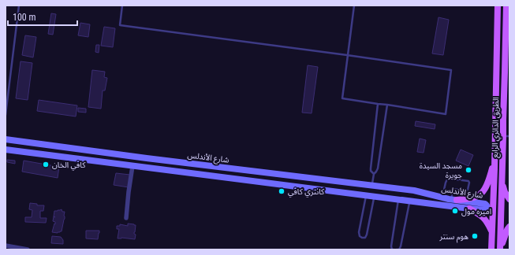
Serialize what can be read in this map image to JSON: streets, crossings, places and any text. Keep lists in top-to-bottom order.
{
  "streets": {
    "main road": ["الطريق الدائري الرابع", "شارع الأندلس"]
  },
  "places": [
    "كافي الخان",
    "مسجد السيدة جويرة",
    "كانتري كافي",
    "اميره مول",
    "هوم سنتر"
  ],
  "scale_bar": "100 m"
}
